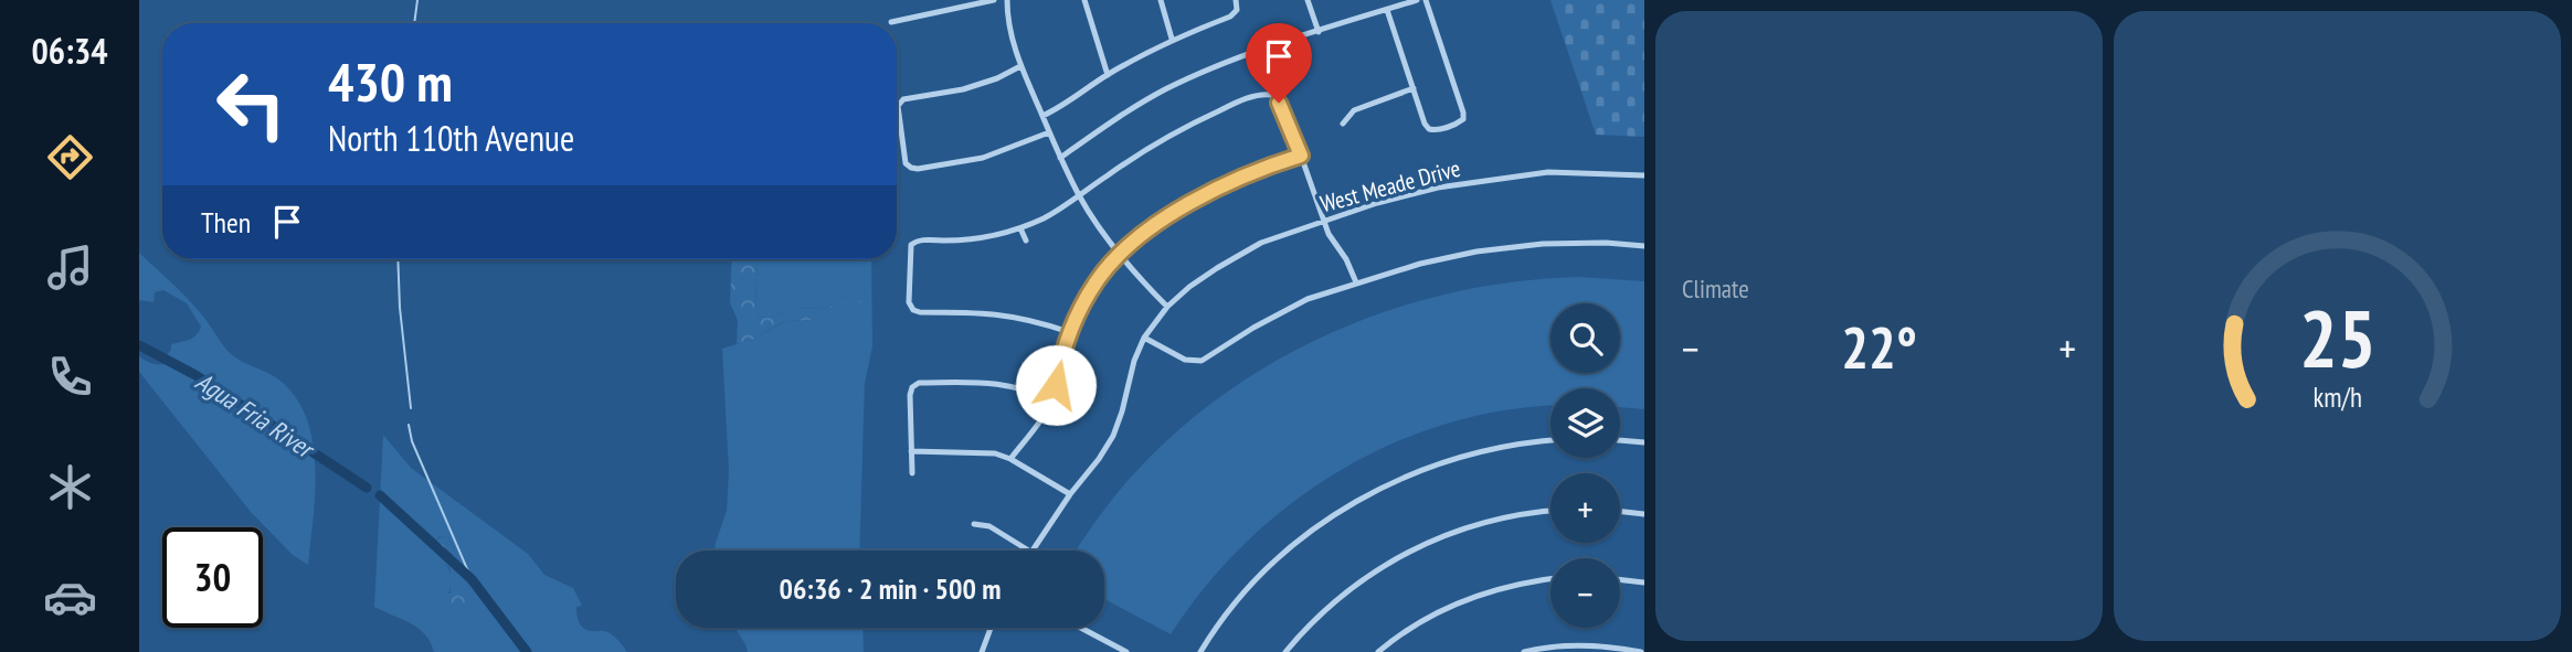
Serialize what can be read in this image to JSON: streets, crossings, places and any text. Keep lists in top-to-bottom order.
{
  "streets": {
    "street": ["West Meade Drive"]
  },
  "water": ["Agua Fria River"],
  "page": {
    "tabs": "06:34",
    "tile": "Climate",
    "turn": ["430 m", "North 110th Avenue"],
    "then": "Then",
    "map_buttons": ["+", "−"],
    "heat": ["−", "22°", "+"],
    "limit": "30",
    "trip": "06:36 · 2 min · 500 m",
    "gauge": ["25", "km/h"]
  }
}
